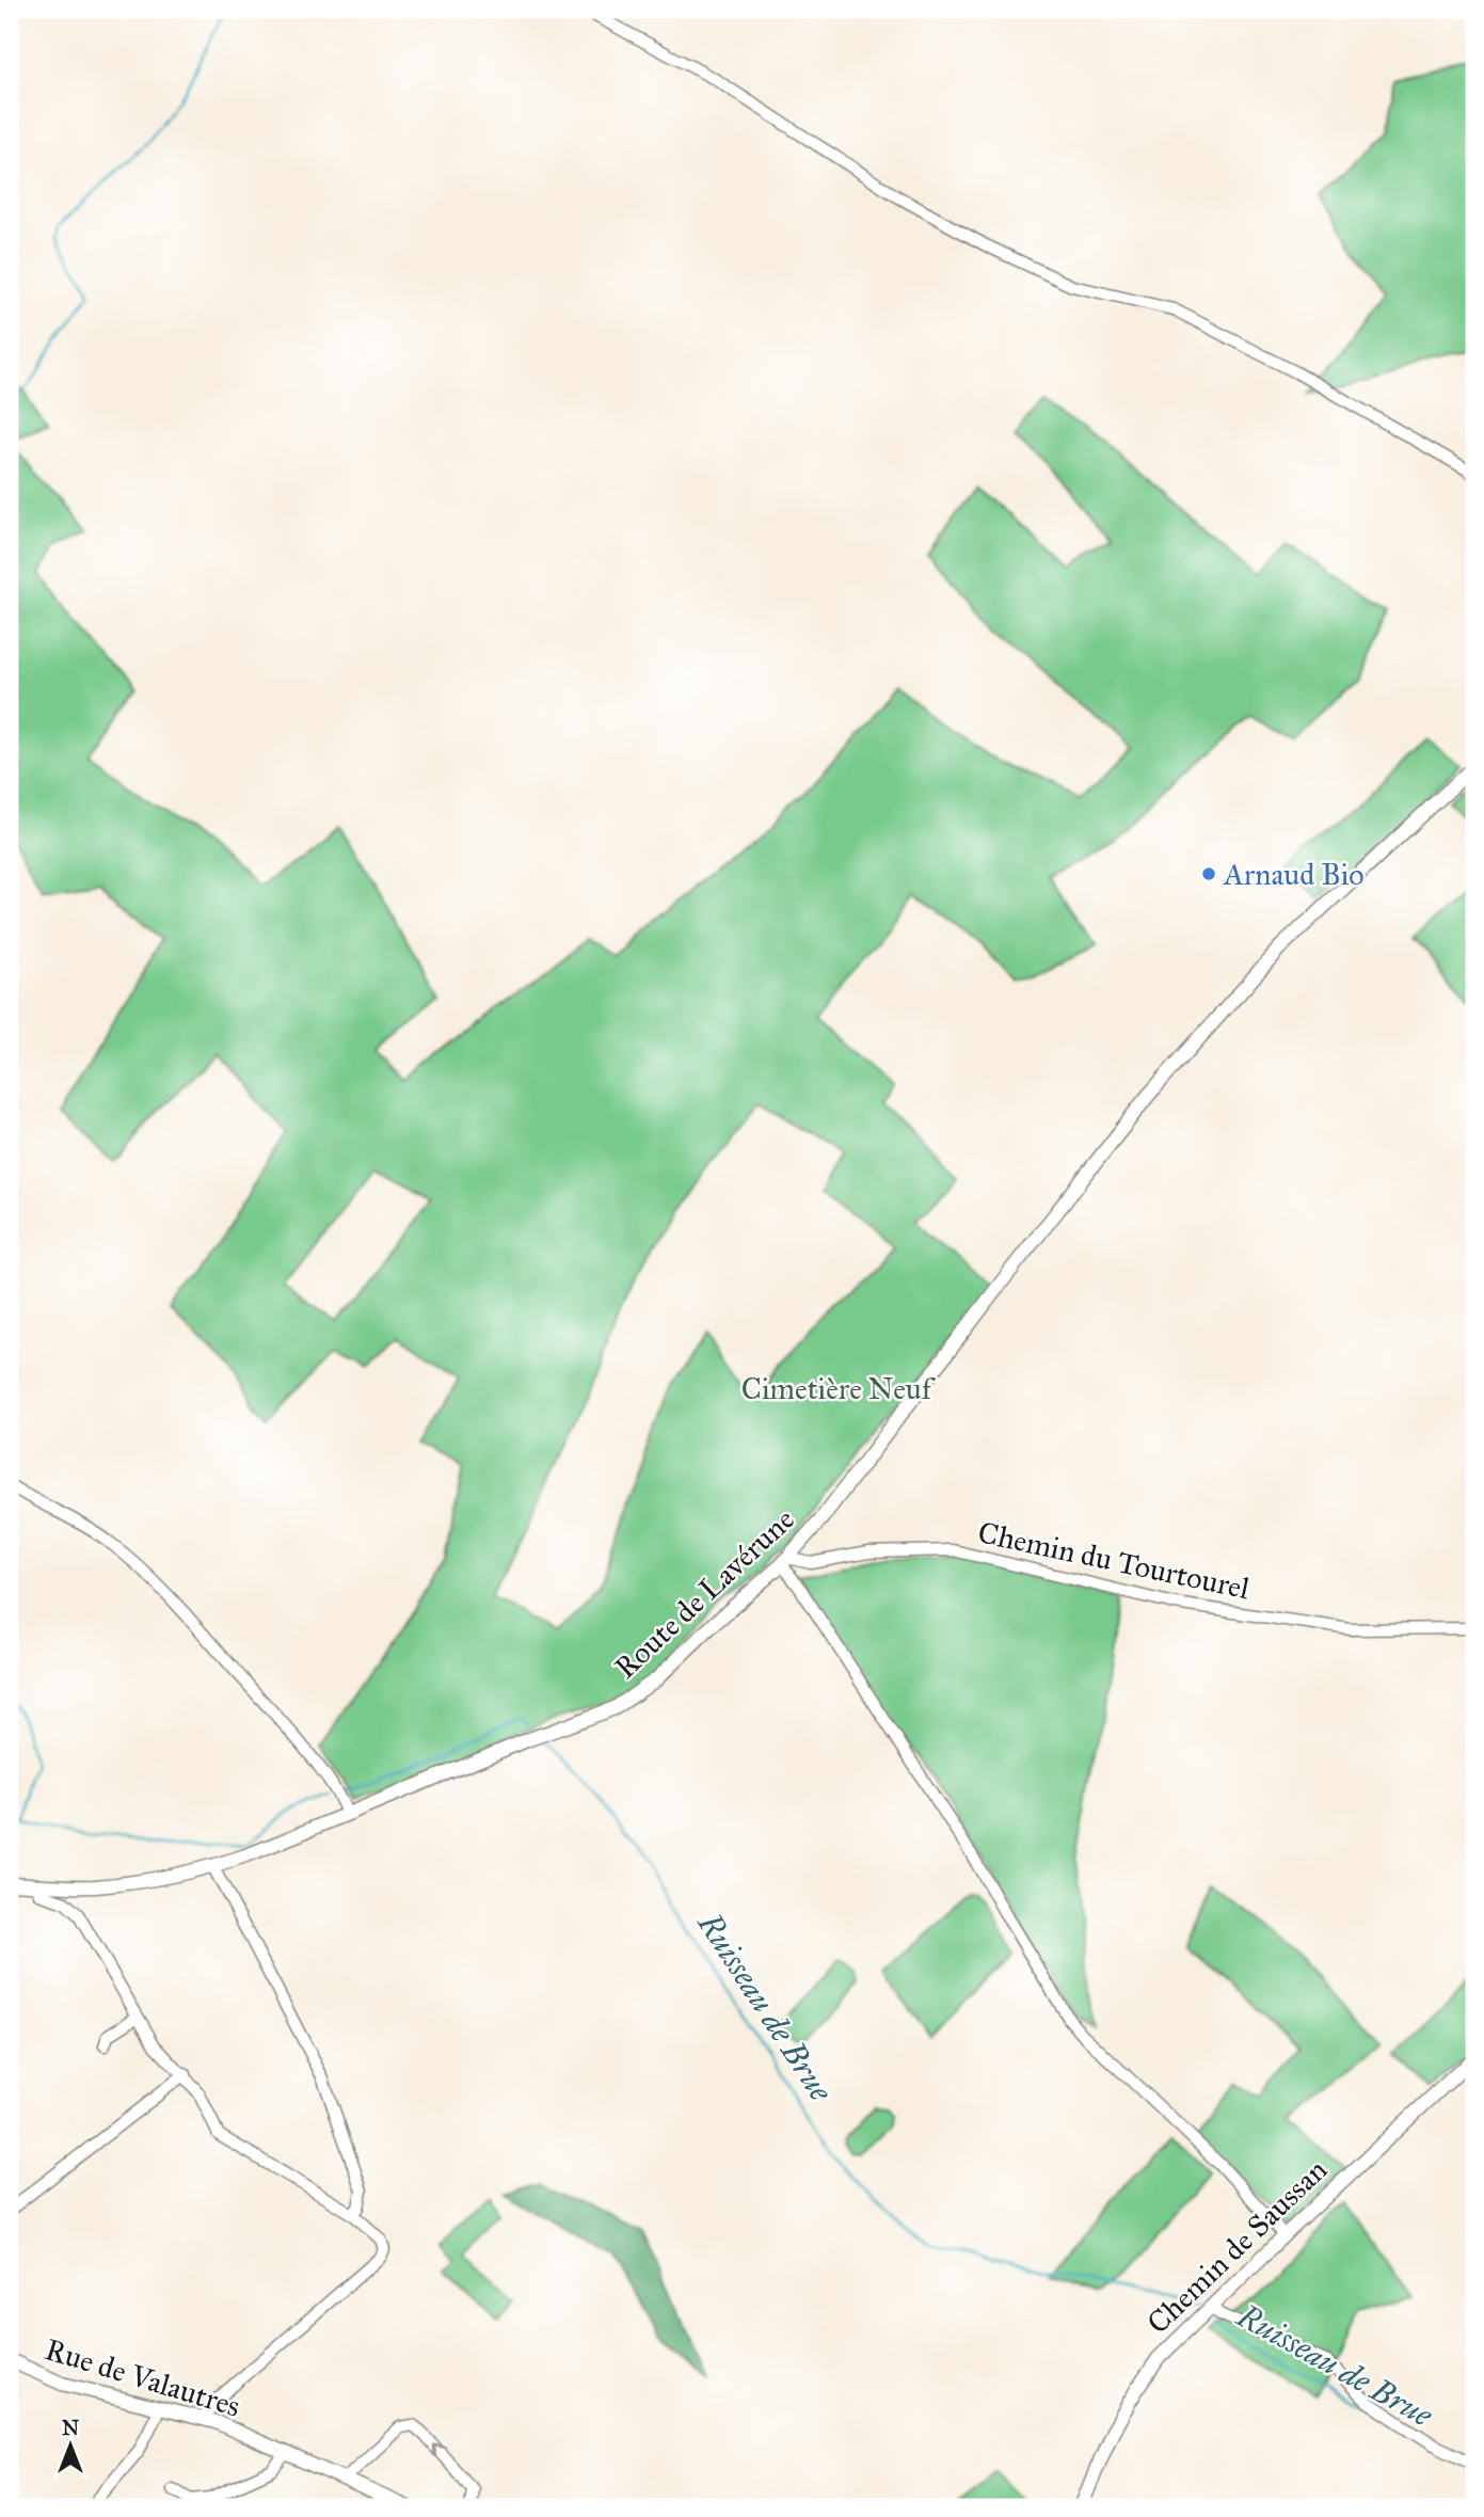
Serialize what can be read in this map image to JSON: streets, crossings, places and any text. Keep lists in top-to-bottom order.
{
  "streets": {
    "street": [
      "Chemin du Tourtourel",
      "Route de Lavérune",
      "Chemin de Saussan",
      "Rue de Valautres"
    ]
  },
  "crossings": [
    ["Chemin du Tourtourel", "Route de Lavérune"]
  ],
  "water": ["Ruisseau de Brue"],
  "parks": ["Cimetière Neuf"],
  "places": ["Arnaud Bio"],
  "north": "top"
}
